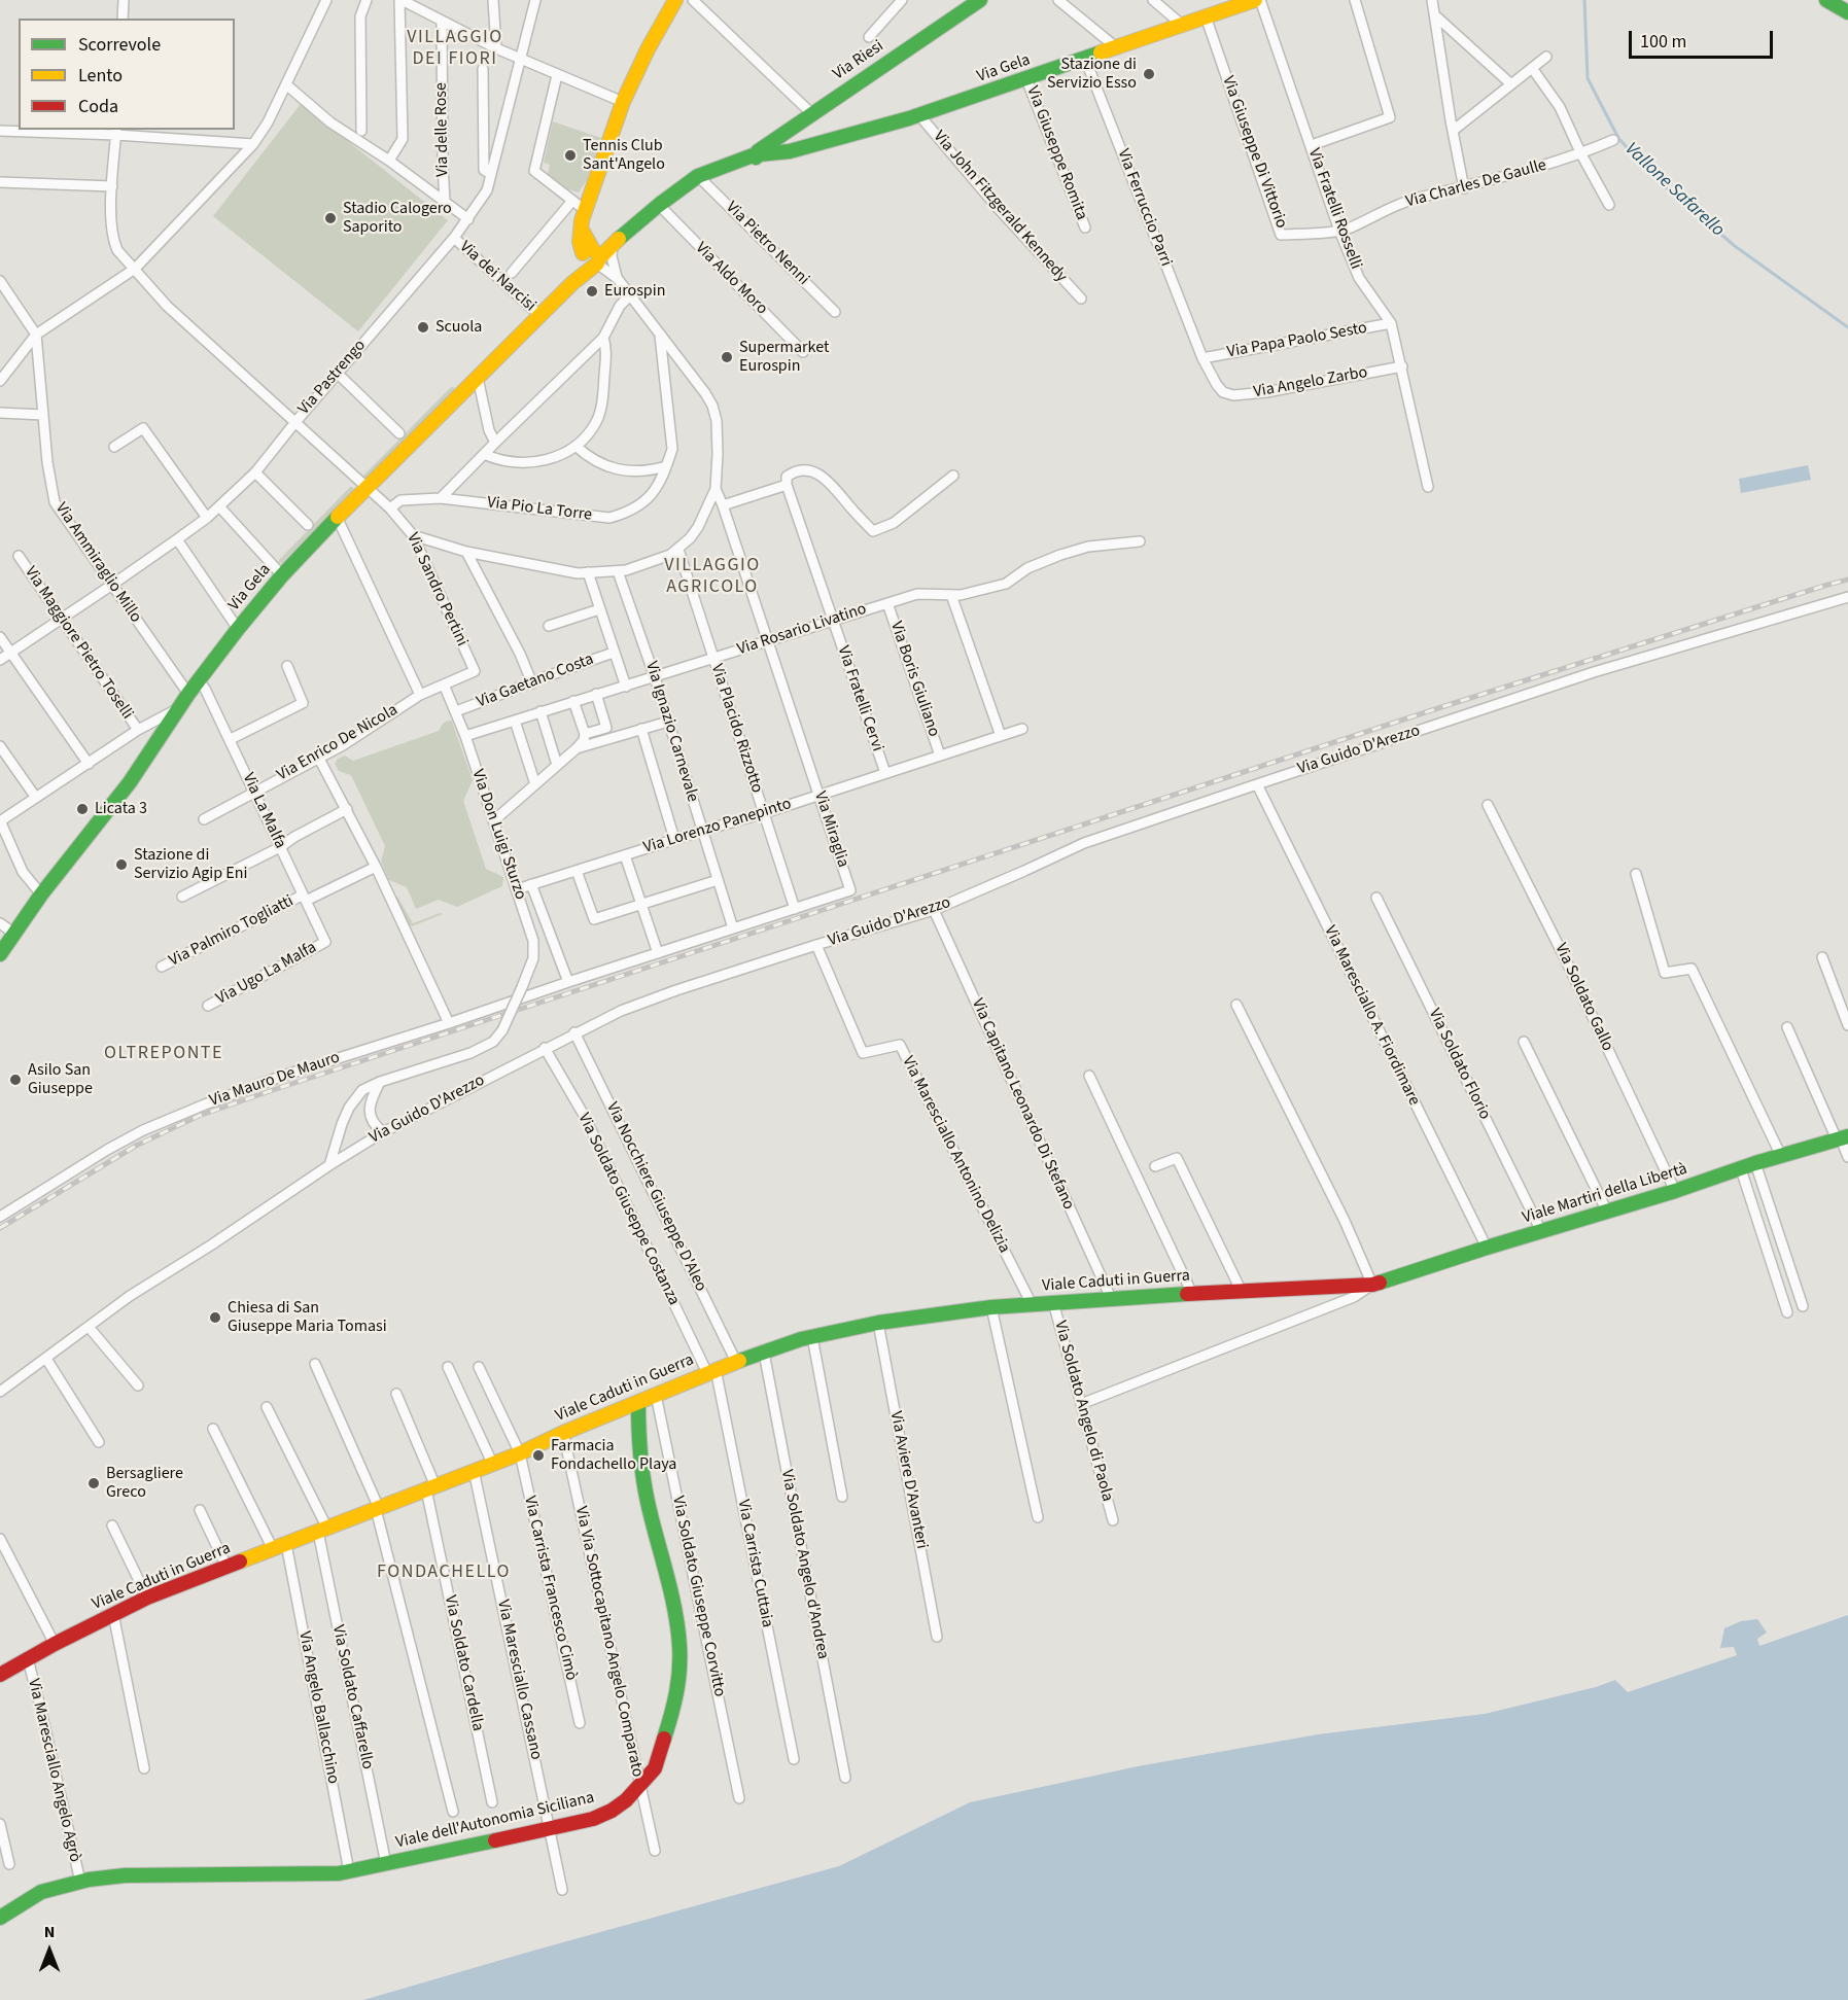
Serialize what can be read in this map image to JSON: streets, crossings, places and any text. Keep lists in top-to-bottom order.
{
  "streets": {
    "street": [
      "Via Riesi",
      "Via Gela",
      "Via delle Rose",
      "Via Giuseppe Di Vittorio",
      "Via Giuseppe Romita",
      "Via Charles De Gaulle",
      "Via John Fitzgerald Kennedy",
      "Via Ferruccio Parri",
      "Via Fratelli Rosselli",
      "Via Pietro Nenni",
      "Via dei Narcisi",
      "Via Aldo Moro",
      "Via Papa Paolo Sesto",
      "Via Pastrengo",
      "Via Angelo Zarbo",
      "Via Pio La Torre",
      "Via Ammiraglio Millo",
      "Via Sandro Pertini",
      "Via Rosario Livatino",
      "Via Maggiore Pietro Toselli",
      "Via Boris Giuliano",
      "Via Gaetano Costa",
      "Via Fratelli Cervi",
      "Via Placido Rizzotto",
      "Via Ignazio Carnevale",
      "Via Enrico De Nicola",
      "Via Guido D'Arezzo",
      "Via La Malfa",
      "Via Lorenzo Panepinto",
      "Via Miraglia",
      "Via Don Luigi Sturzo",
      "Via Palmiro Togliatti",
      "Via Ugo La Malfa",
      "Via Soldato Gallo",
      "Via Maresciallo A. Fiordimare",
      "Via Soldato Florio",
      "Via Mauro De Mauro",
      "Via Capitano Leonardo Di Stefano",
      "Via Maresciallo Antonino Delizia",
      "Viale Martiri della Libertà",
      "Via Nocchiere Giuseppe D'Aleo",
      "Via Soldato Giuseppe Costanza",
      "Viale Caduti in Guerra",
      "Via Soldato Angelo di Paola",
      "Via Aviere D'Avanteri",
      "Via Carrista Cuttaia",
      "Via Soldato Angelo d'Andrea",
      "Via Carrista Francesco Cimò",
      "Via Soldato Giuseppe Corvitto",
      "Via Via Sottocapitano Angelo Comparato",
      "Via Soldato Cardella",
      "Via Maresciallo Cassano",
      "Via Soldato Caffarello",
      "Via Angelo Ballacchino",
      "Via Maresciallo Angelo Agrò",
      "Viale dell'Autonomia Siciliana"
    ]
  },
  "crossings": [
    ["Via Riesi", "Via Gela"],
    ["Via Gela", "Via Giuseppe Di Vittorio"],
    ["Via Gela", "Via Giuseppe Romita"],
    ["Via Gela", "Via John Fitzgerald Kennedy"],
    ["Via Gela", "Via Ferruccio Parri"],
    ["Via Gela", "Via Fratelli Rosselli"],
    ["Via Gela", "Via Pietro Nenni"],
    ["Via Gela", "Via dei Narcisi"],
    ["Via Gela", "Via Aldo Moro"],
    ["Via Gela", "Via Ammiraglio Millo"],
    ["Via Gela", "Via Sandro Pertini"],
    ["Via Gela", "Via La Malfa"],
    ["Via Giuseppe Di Vittorio", "Via Charles De Gaulle"],
    ["Via Giuseppe Di Vittorio", "Via Fratelli Rosselli"],
    ["Via Charles De Gaulle", "Via Fratelli Rosselli"],
    ["Via Ferruccio Parri", "Via Papa Paolo Sesto"],
    ["Via Ferruccio Parri", "Via Angelo Zarbo"],
    ["Via Fratelli Rosselli", "Via Papa Paolo Sesto"],
    ["Via Fratelli Rosselli", "Via Angelo Zarbo"],
    ["Via dei Narcisi", "Via Pastrengo"],
    ["Via Papa Paolo Sesto", "Via Angelo Zarbo"],
    ["Via Pastrengo", "Via Ammiraglio Millo"],
    ["Via Pastrengo", "Via Sandro Pertini"],
    ["Via Pastrengo", "Via Maggiore Pietro Toselli"],
    ["Via Pio La Torre", "Via Sandro Pertini"],
    ["Via Sandro Pertini", "Via Enrico De Nicola"],
    ["Via Rosario Livatino", "Via Boris Giuliano"],
    ["Via Rosario Livatino", "Via Fratelli Cervi"],
    ["Via Rosario Livatino", "Via Placido Rizzotto"],
    ["Via Rosario Livatino", "Via Ignazio Carnevale"],
    ["Via Rosario Livatino", "Via Miraglia"],
    ["Via Rosario Livatino", "Via Don Luigi Sturzo"],
    ["Via Boris Giuliano", "Via Lorenzo Panepinto"],
    ["Via Gaetano Costa", "Via Don Luigi Sturzo"],
    ["Via Fratelli Cervi", "Via Lorenzo Panepinto"],
    ["Via Placido Rizzotto", "Via Lorenzo Panepinto"],
    ["Via Placido Rizzotto", "Via Miraglia"],
    ["Via Ignazio Carnevale", "Via Lorenzo Panepinto"],
    ["Via Ignazio Carnevale", "Via Miraglia"],
    ["Via Enrico De Nicola", "Via La Malfa"],
    ["Via Enrico De Nicola", "Via Don Luigi Sturzo"],
    ["Via Guido D'Arezzo", "Via Maresciallo A. Fiordimare"],
    ["Via Guido D'Arezzo", "Via Capitano Leonardo Di Stefano"],
    ["Via Guido D'Arezzo", "Via Maresciallo Antonino Delizia"],
    ["Via Guido D'Arezzo", "Via Nocchiere Giuseppe D'Aleo"],
    ["Via Guido D'Arezzo", "Via Soldato Giuseppe Costanza"],
    ["Via La Malfa", "Via Palmiro Togliatti"],
    ["Via La Malfa", "Via Ugo La Malfa"],
    ["Via Lorenzo Panepinto", "Via Miraglia"],
    ["Via Lorenzo Panepinto", "Via Don Luigi Sturzo"],
    ["Via Miraglia", "Via Mauro De Mauro"],
    ["Via Soldato Gallo", "Viale Martiri della Libertà"],
    ["Via Maresciallo A. Fiordimare", "Viale Martiri della Libertà"],
    ["Via Soldato Florio", "Viale Martiri della Libertà"],
    ["Via Capitano Leonardo Di Stefano", "Viale Caduti in Guerra"],
    ["Via Maresciallo Antonino Delizia", "Viale Caduti in Guerra"],
    ["Viale Martiri della Libertà", "Viale Caduti in Guerra"],
    ["Via Nocchiere Giuseppe D'Aleo", "Viale Caduti in Guerra"],
    ["Via Soldato Giuseppe Costanza", "Viale Caduti in Guerra"],
    ["Via Soldato Giuseppe Costanza", "Via Carrista Cuttaia"],
    ["Viale Caduti in Guerra", "Via Soldato Angelo di Paola"],
    ["Viale Caduti in Guerra", "Via Aviere D'Avanteri"],
    ["Viale Caduti in Guerra", "Via Carrista Cuttaia"],
    ["Viale Caduti in Guerra", "Via Soldato Angelo d'Andrea"],
    ["Viale Caduti in Guerra", "Via Carrista Francesco Cimò"],
    ["Viale Caduti in Guerra", "Via Soldato Giuseppe Corvitto"],
    ["Viale Caduti in Guerra", "Via Via Sottocapitano Angelo Comparato"],
    ["Viale Caduti in Guerra", "Via Soldato Cardella"],
    ["Viale Caduti in Guerra", "Via Maresciallo Cassano"],
    ["Viale Caduti in Guerra", "Via Soldato Caffarello"],
    ["Viale Caduti in Guerra", "Via Angelo Ballacchino"],
    ["Viale Caduti in Guerra", "Via Maresciallo Angelo Agrò"],
    ["Viale Caduti in Guerra", "Viale dell'Autonomia Siciliana"],
    ["Via Via Sottocapitano Angelo Comparato", "Viale dell'Autonomia Siciliana"],
    ["Via Maresciallo Cassano", "Viale dell'Autonomia Siciliana"],
    ["Via Soldato Caffarello", "Viale dell'Autonomia Siciliana"],
    ["Via Angelo Ballacchino", "Viale dell'Autonomia Siciliana"],
    ["Via Maresciallo Angelo Agrò", "Viale dell'Autonomia Siciliana"]
  ],
  "districts": [
    "VILLAGGIO DEI FIORI",
    "VILLAGGIO AGRICOLO",
    "OLTREPONTE",
    "FONDACHELLO"
  ],
  "water": ["Vallone Safarello"],
  "places": [
    "Stazione di Servizio Esso",
    "Tennis Club Sant'Angelo",
    "Stadio Calogero Saporito",
    "Eurospin",
    "Scuola",
    "Supermarket Eurospin",
    "Licata 3",
    "Stazione di Servizio Agip Eni",
    "Asilo San Giuseppe",
    "Chiesa di San Giuseppe Maria Tomasi",
    "Farmacia Fondachello Playa",
    "Bersagliere Greco"
  ],
  "legend": ["Scorrevole", "Lento", "Coda"],
  "scale_bar": "100 m",
  "north": "top"
}
